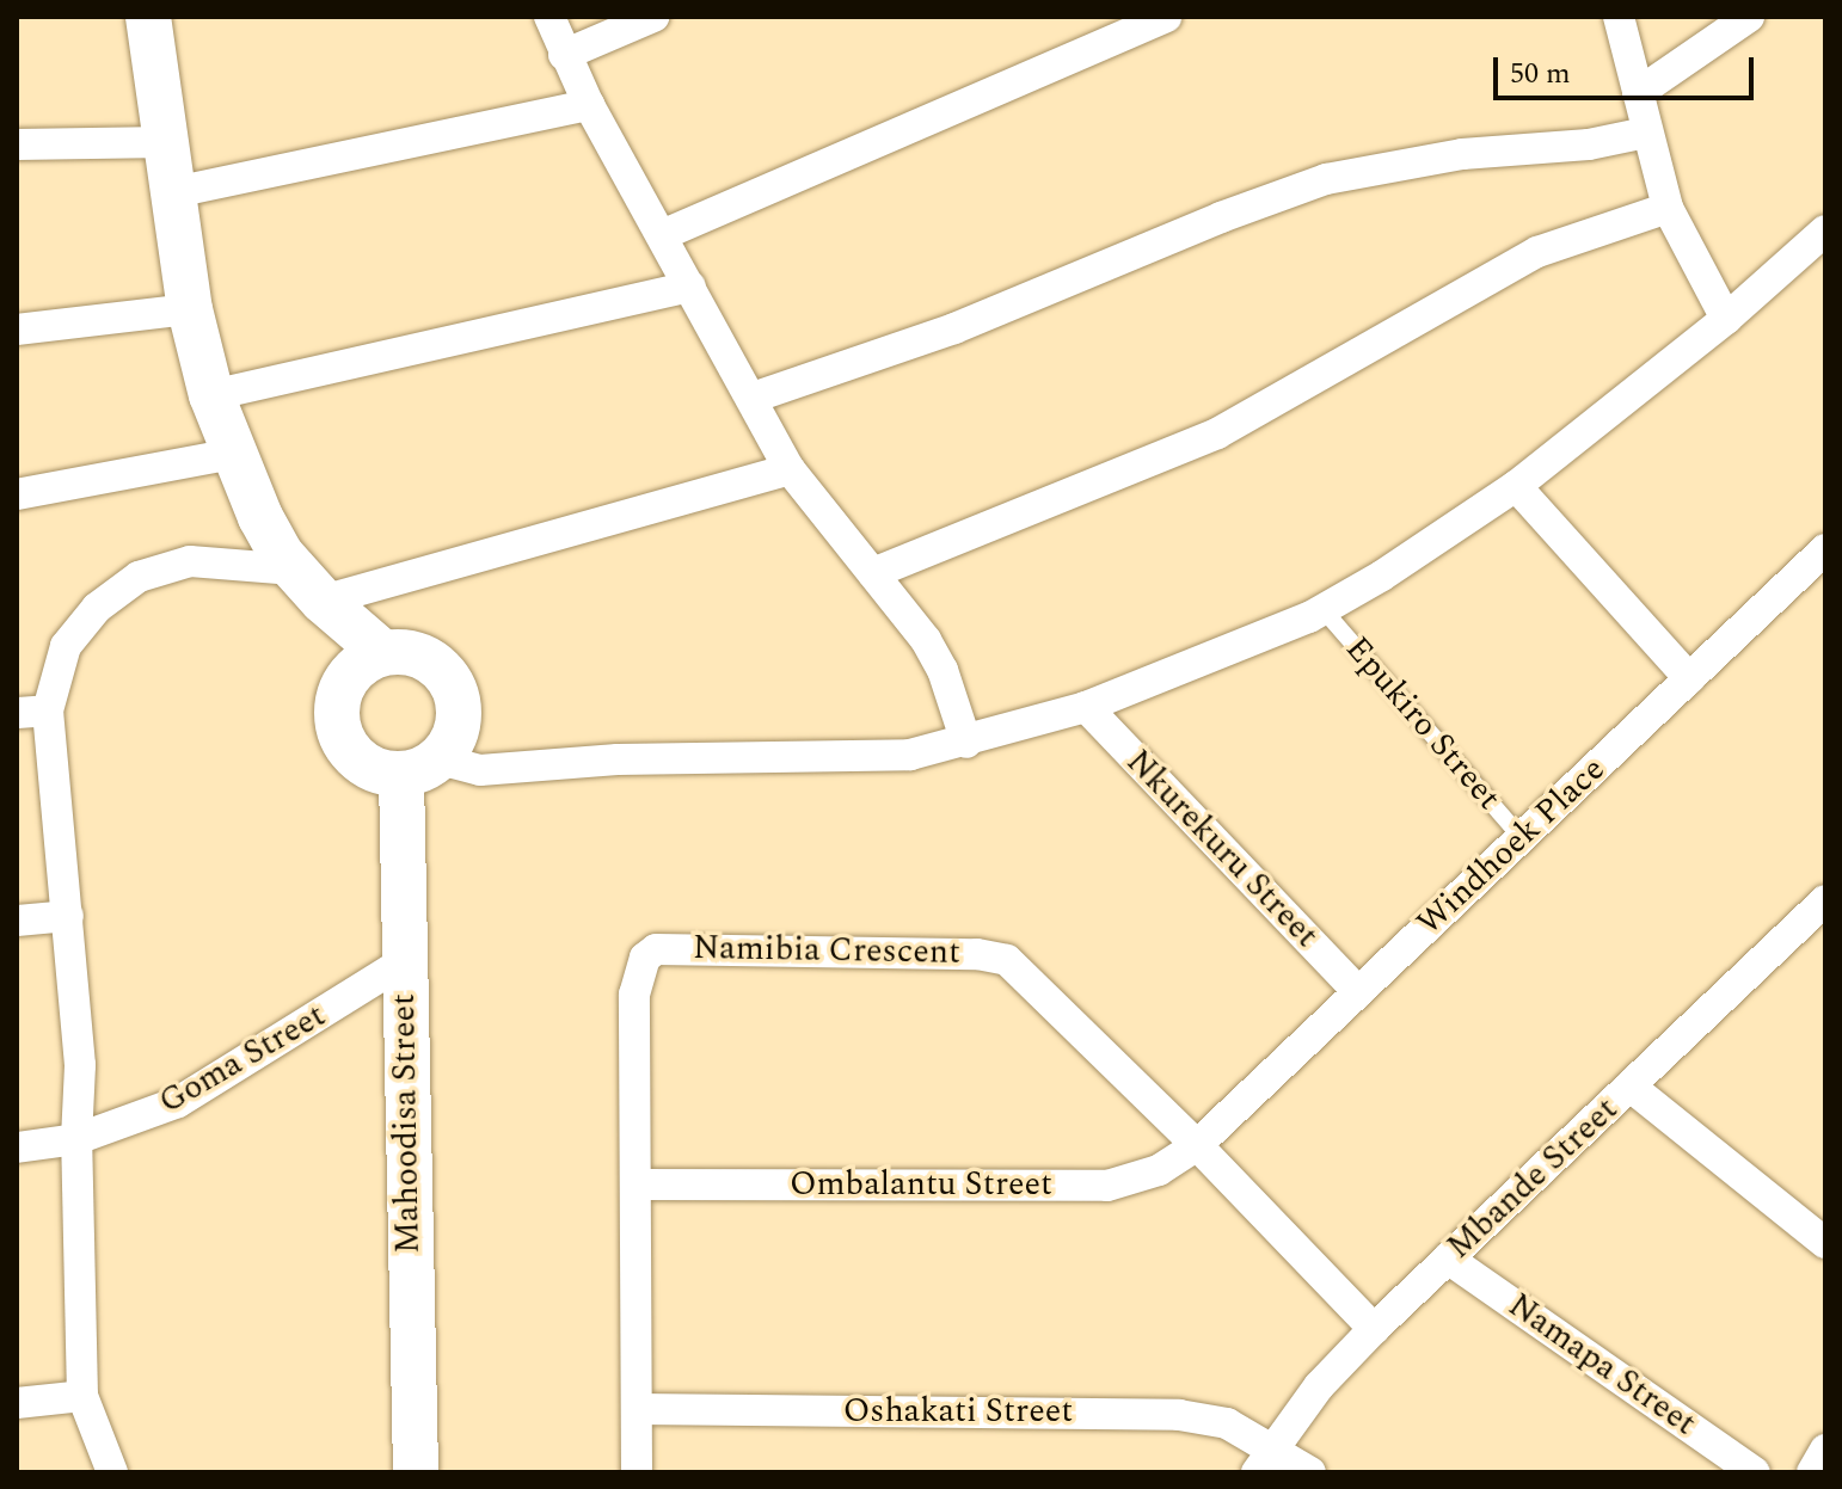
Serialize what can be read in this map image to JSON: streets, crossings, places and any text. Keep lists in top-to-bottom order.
{
  "streets": {
    "street": [
      "Windhoek Place",
      "Nkurekuru Street",
      "Namibia Crescent",
      "Goma Street",
      "Mahoodisa Street",
      "Mbande Street",
      "Ombalantu Street",
      "Namapa Street",
      "Oshakati Street"
    ],
    "lane": ["Epukiro Street"]
  },
  "crossings": [
    ["Epukiro Street", "Windhoek Place"],
    ["Windhoek Place", "Nkurekuru Street"],
    ["Windhoek Place", "Namibia Crescent"],
    ["Windhoek Place", "Ombalantu Street"],
    ["Namibia Crescent", "Mbande Street"],
    ["Namibia Crescent", "Ombalantu Street"],
    ["Namibia Crescent", "Oshakati Street"],
    ["Goma Street", "Mahoodisa Street"],
    ["Mbande Street", "Namapa Street"],
    ["Mbande Street", "Oshakati Street"]
  ],
  "scale_bar": "50 m"
}
